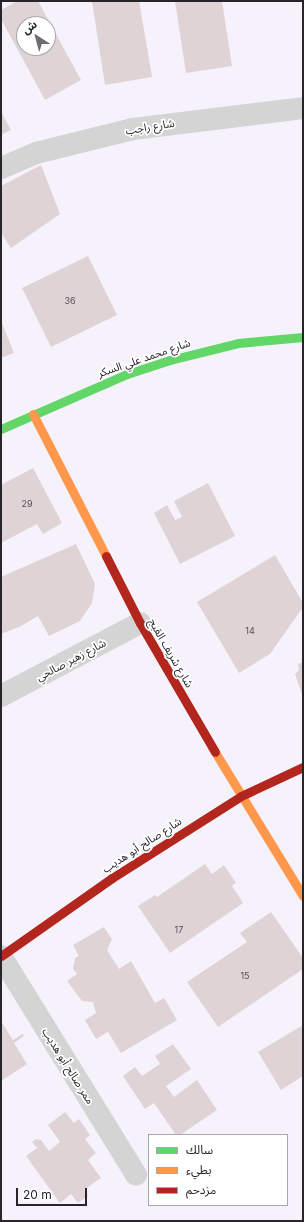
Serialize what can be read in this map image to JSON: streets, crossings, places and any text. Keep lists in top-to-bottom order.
{
  "streets": {
    "street": [
      "شارع راجب",
      "شارع محمد علي السكر",
      "شارع شريف القبج",
      "شارع زهير صالحي",
      "شارع صالح أبو هديب",
      "ممر صالح أبو هديب"
    ]
  },
  "crossings": [
    ["شارع محمد علي السكر", "شارع شريف القبج"],
    ["شارع شريف القبج", "شارع زهير صالحي"],
    ["شارع شريف القبج", "شارع صالح أبو هديب"],
    ["شارع صالح أبو هديب", "ممر صالح أبو هديب"]
  ],
  "house_numbers": [
    "36",
    "29",
    "14",
    "17",
    "15"
  ],
  "legend": ["سالك", "بطيء", "مزدحم"],
  "scale_bar": "20 m",
  "north": "top left"
}
